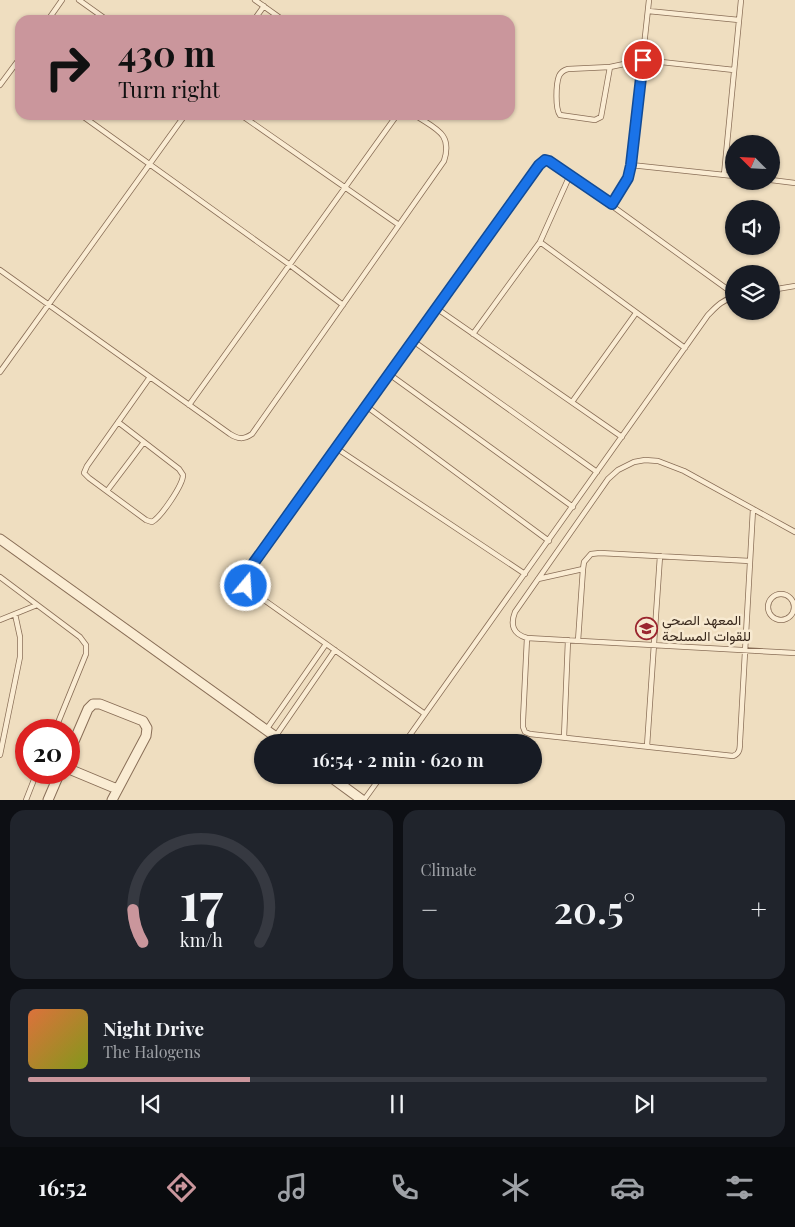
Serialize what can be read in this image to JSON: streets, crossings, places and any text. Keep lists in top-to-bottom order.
{
  "places": {
    "school or university": ["المعهد الصحي للقوات المسلحة"]
  },
  "north": "top left",
  "page": {
    "turn": ["430 m", "Turn right"],
    "limit": "20",
    "trip": "16:54 · 2 min · 620 m",
    "tile": "Climate",
    "heat": ["−", "20.5°", "+"],
    "song": ["Night Drive", "The Halogens"],
    "tabs": "16:52",
    "gauge": ["17", "km/h"]
  }
}
